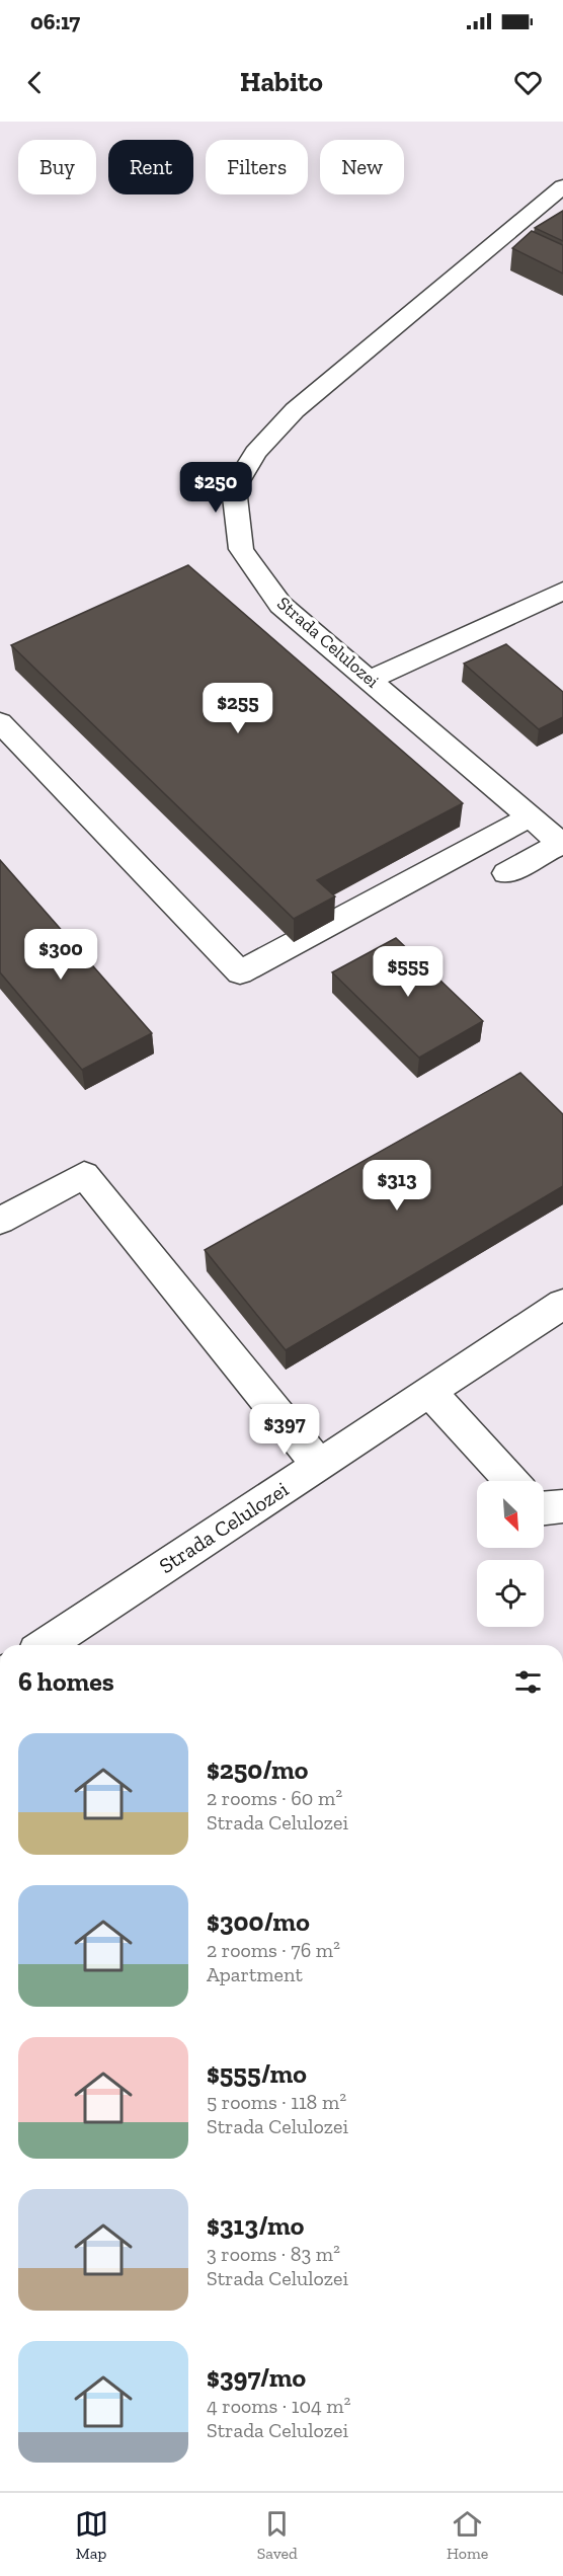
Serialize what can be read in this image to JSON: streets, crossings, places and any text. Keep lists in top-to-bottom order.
{
  "streets": {
    "street": ["Strada Celulozei"]
  },
  "north": "bottom right",
  "page": {
    "status": "06:17",
    "header": "Habito",
    "chip": [
      "Buy",
      "Rent",
      "Filters",
      "New"
    ],
    "price": [
      "$250",
      "$255",
      "$300",
      "$555",
      "$313",
      "$397"
    ],
    "heading": "6 homes",
    "list": [
      {
        "name": "$250/mo",
        "note": "2 rooms · 60 m² · Strada Celulozei"
      },
      {
        "name": "$300/mo",
        "note": "2 rooms · 76 m² · Apartment"
      },
      {
        "name": "$555/mo",
        "note": "5 rooms · 118 m² · Strada Celulozei"
      },
      {
        "name": "$313/mo",
        "note": "3 rooms · 83 m² · Strada Celulozei"
      },
      {
        "name": "$397/mo",
        "note": "4 rooms · 104 m² · Strada Celulozei"
      }
    ],
    "tabs": ["Map", "Saved", "Home"]
  }
}
